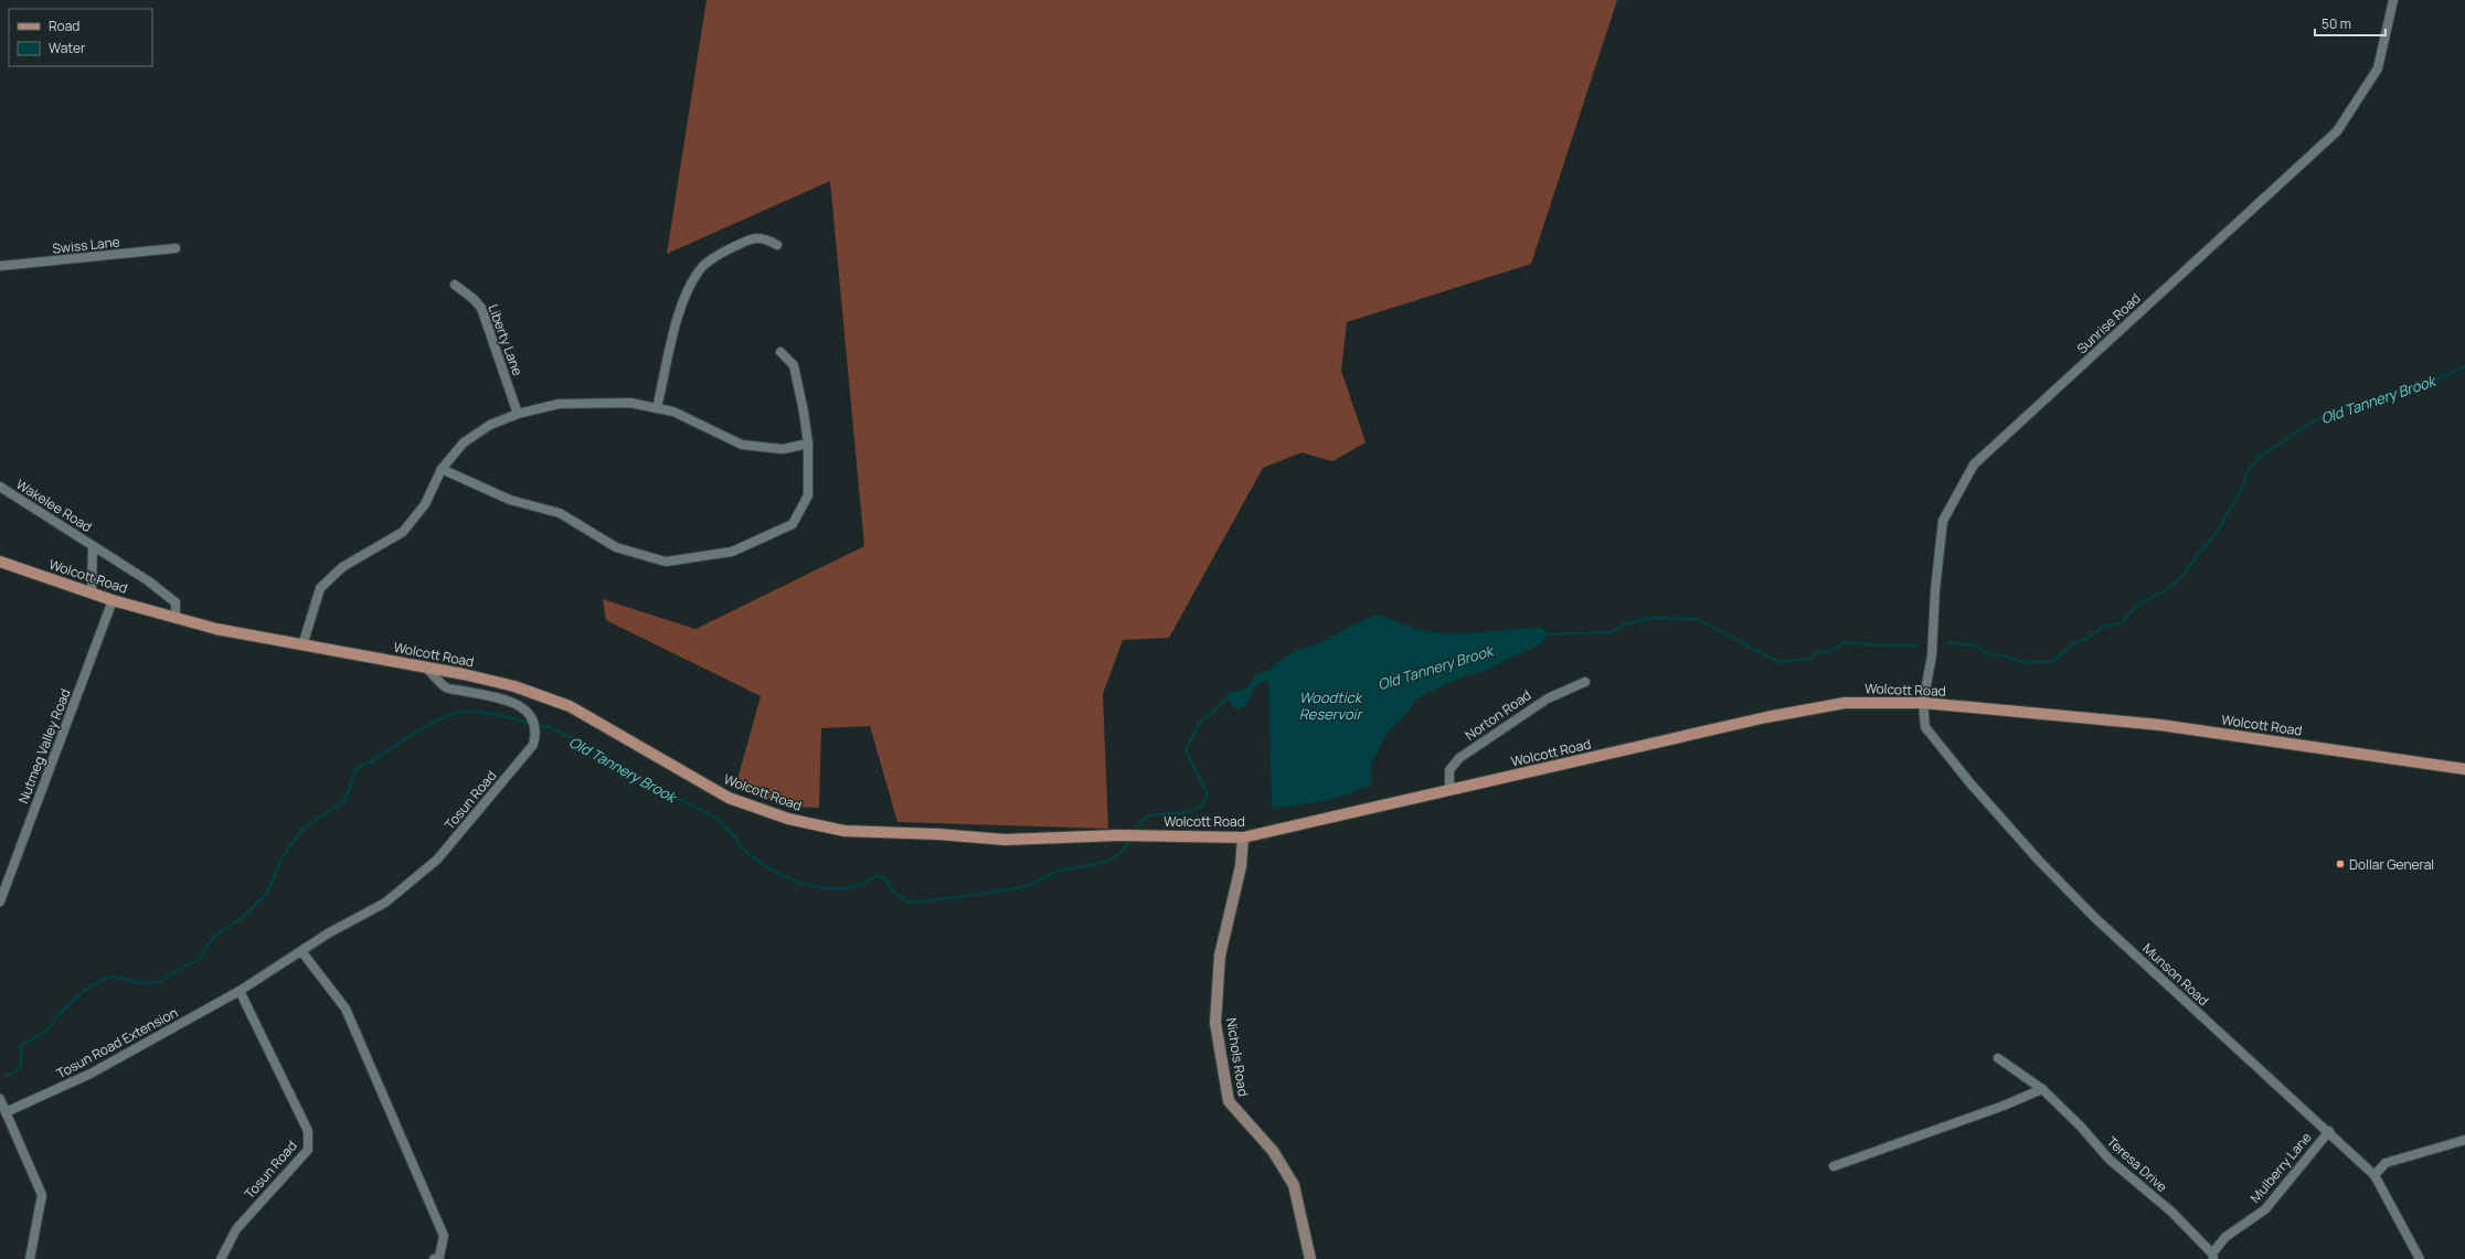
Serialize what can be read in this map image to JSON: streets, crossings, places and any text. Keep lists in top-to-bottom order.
{
  "streets": {
    "main road": ["Wolcott Road"],
    "street": [
      "Swiss Lane",
      "Sunrise Road",
      "Liberty Lane",
      "Wakelee Road",
      "Norton Road",
      "Nutmeg Valley Road",
      "Tosun Road",
      "Munson Road",
      "Tosun Road Extension",
      "Nichols Road",
      "Teresa Drive",
      "Mulberry Lane"
    ]
  },
  "crossings": [
    ["Sunrise Road", "Wolcott Road"],
    ["Sunrise Road", "Munson Road"],
    ["Wakelee Road", "Wolcott Road"],
    ["Wolcott Road", "Norton Road"],
    ["Wolcott Road", "Nutmeg Valley Road"],
    ["Wolcott Road", "Tosun Road"],
    ["Wolcott Road", "Munson Road"],
    ["Wolcott Road", "Nichols Road"],
    ["Tosun Road", "Tosun Road Extension"],
    ["Munson Road", "Mulberry Lane"],
    ["Teresa Drive", "Mulberry Lane"]
  ],
  "water": ["Old Tannery Brook", "Woodtick Reservoir"],
  "places": ["Dollar General"],
  "legend": ["Road", "Water"],
  "scale_bar": "50 m"
}
